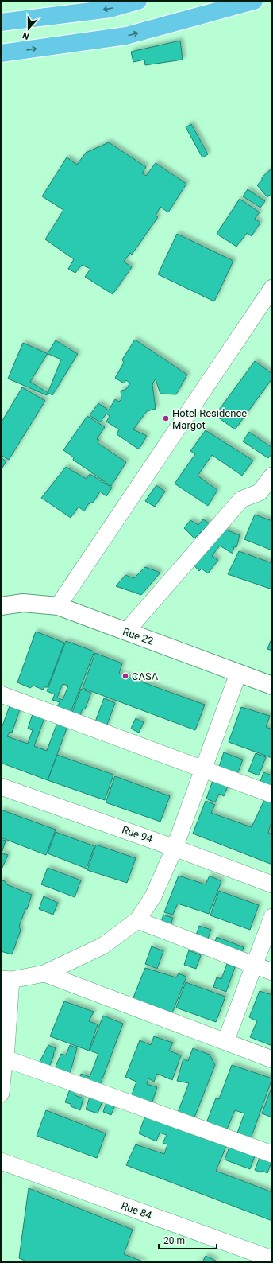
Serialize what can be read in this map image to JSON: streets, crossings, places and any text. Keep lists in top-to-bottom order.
{
  "streets": {
    "street": ["Rue 22", "Rue 94", "Rue 84"]
  },
  "places": ["Hotel Residence Margot", "CASA"],
  "scale_bar": "20 m",
  "north": "bottom"
}
